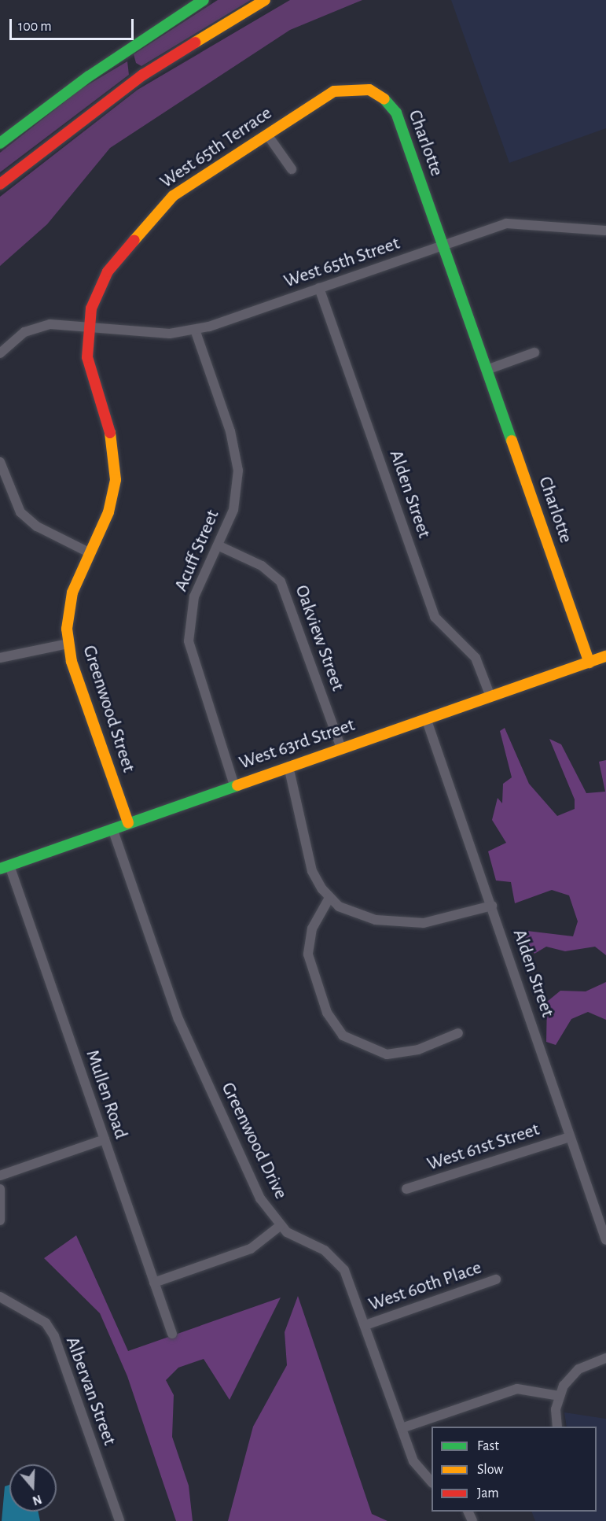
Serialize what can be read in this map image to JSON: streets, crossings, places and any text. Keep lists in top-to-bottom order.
{
  "streets": {
    "main road": [
      "Charlotte",
      "West 65th Terrace",
      "Greenwood Street",
      "West 63rd Street"
    ],
    "street": [
      "West 65th Street",
      "Alden Street",
      "Acuff Street",
      "Oakview Street",
      "Mullen Road",
      "Greenwood Drive",
      "West 61st Street",
      "West 60th Place",
      "Albervan Street"
    ]
  },
  "crossings": [
    ["Charlotte", "West 65th Terrace"],
    ["Charlotte", "West 65th Street"],
    ["Charlotte", "West 63rd Street"],
    ["West 65th Terrace", "West 65th Street"],
    ["West 65th Terrace", "Greenwood Street"],
    ["West 65th Street", "Alden Street"],
    ["West 65th Street", "Acuff Street"],
    ["West 65th Street", "Greenwood Street"],
    ["Alden Street", "West 63rd Street"],
    ["Alden Street", "West 61st Street"],
    ["Acuff Street", "Oakview Street"],
    ["Acuff Street", "West 63rd Street"],
    ["Oakview Street", "West 63rd Street"],
    ["Greenwood Street", "West 63rd Street"],
    ["West 63rd Street", "Mullen Road"],
    ["West 63rd Street", "Greenwood Drive"],
    ["Greenwood Drive", "West 60th Place"]
  ],
  "legend": ["Fast", "Slow", "Jam"],
  "scale_bar": "100 m",
  "north": "bottom"
}
